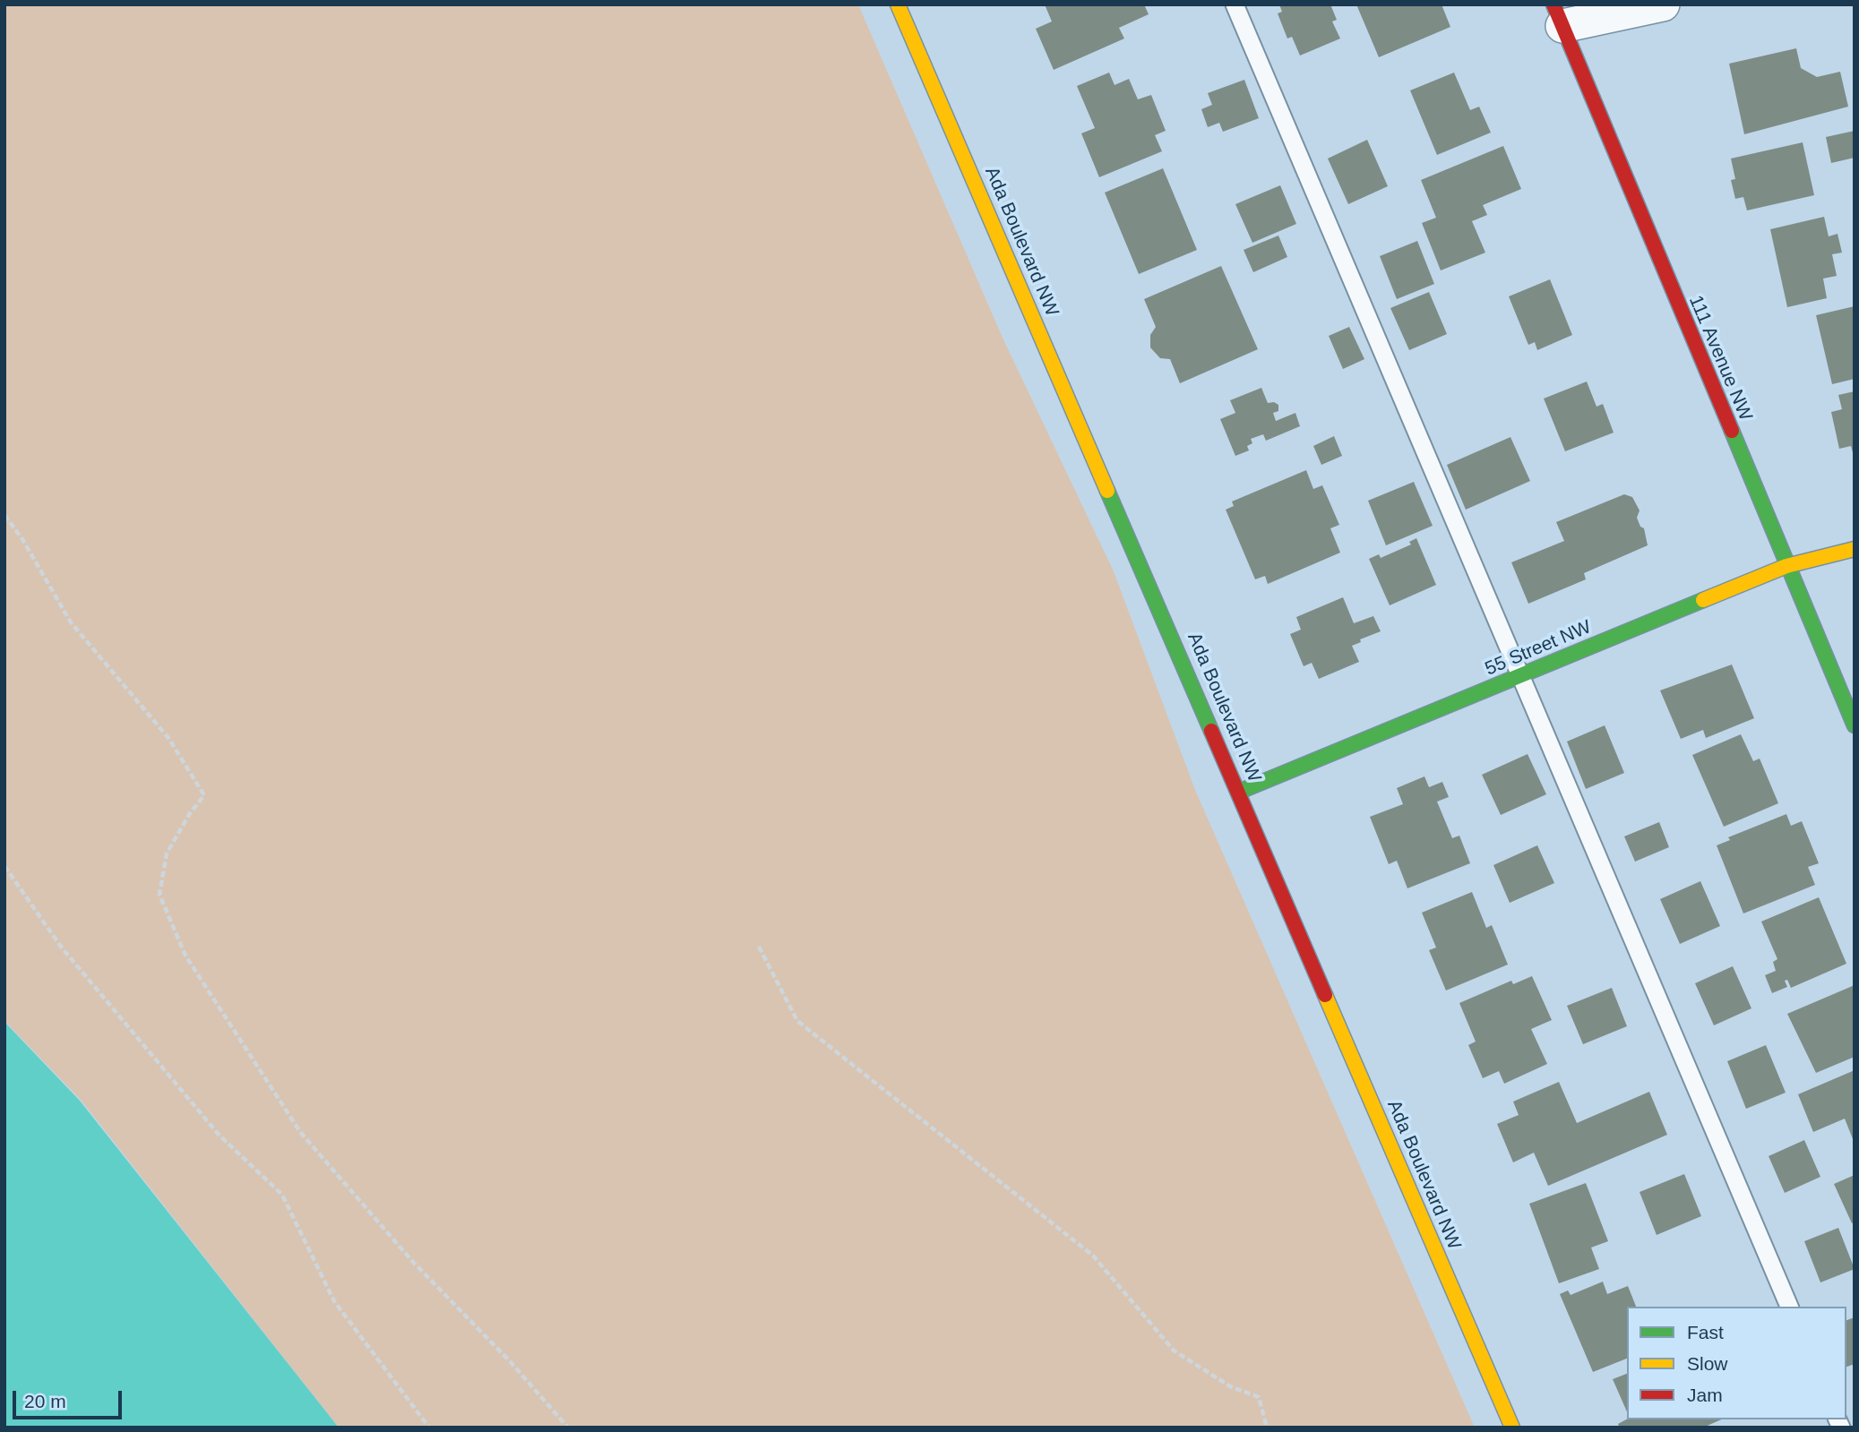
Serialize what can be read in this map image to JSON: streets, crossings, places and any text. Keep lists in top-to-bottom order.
{
  "streets": {
    "street": ["Ada Boulevard NW", "111 Avenue NW", "55 Street NW"]
  },
  "crossings": [
    ["Ada Boulevard NW", "55 Street NW"],
    ["111 Avenue NW", "55 Street NW"]
  ],
  "legend": ["Fast", "Slow", "Jam"],
  "scale_bar": "20 m"
}
